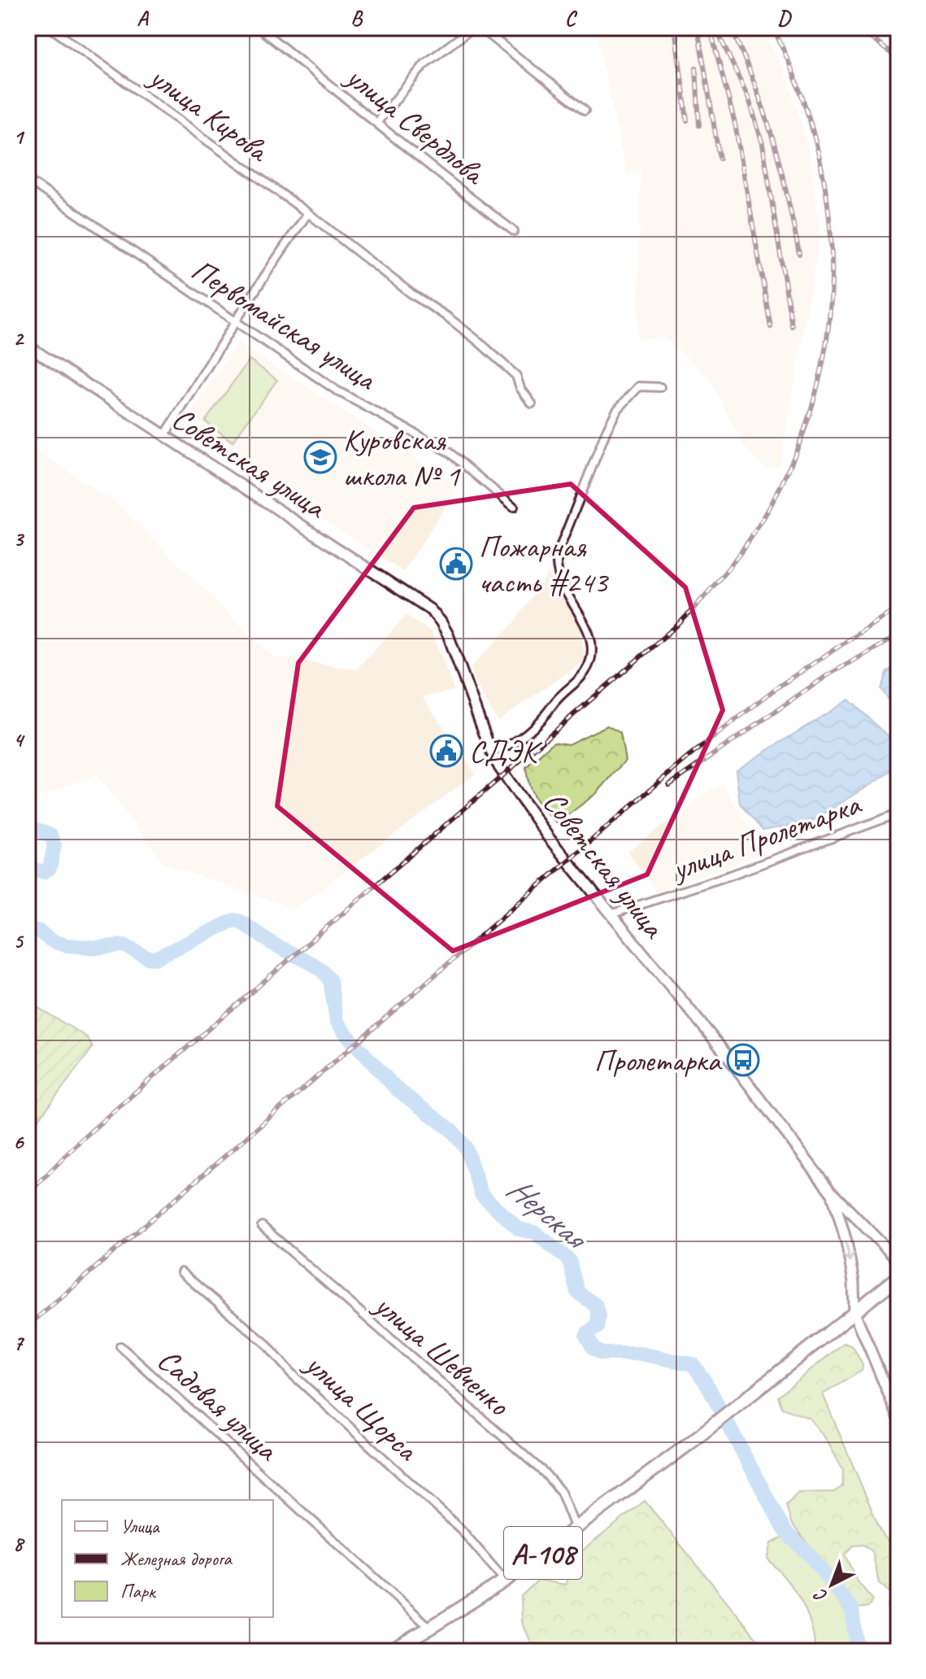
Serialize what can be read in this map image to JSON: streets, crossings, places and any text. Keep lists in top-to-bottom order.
{
  "streets": {
    "highway": ["А-108"],
    "street": [
      "улица Кирова",
      "улица Свердлова",
      "Первомайская улица",
      "Советская улица",
      "улица Пролетарка",
      "улица Шевченко",
      "Садовая улица",
      "улица Щорса"
    ]
  },
  "crossings": [
    ["Советская улица", "улица Пролетарка"],
    ["Советская улица", "А-108"],
    ["улица Шевченко", "А-108"],
    ["Садовая улица", "А-108"],
    ["улица Щорса", "А-108"]
  ],
  "water": ["Нерская"],
  "places": {
    "school or university": ["Куровская школа № 1"],
    "public building": ["Пожарная часть #243", "СДЭК"],
    "bus stop": ["Пролетарка"]
  },
  "legend": ["Улица", "Железная дорога", "Парк"],
  "north": "bottom left",
  "grid": {
    "columns": [
      "A",
      "B",
      "C",
      "D"
    ],
    "rows": [
      "1",
      "2",
      "3",
      "4",
      "5",
      "6",
      "7",
      "8"
    ]
  }
}
